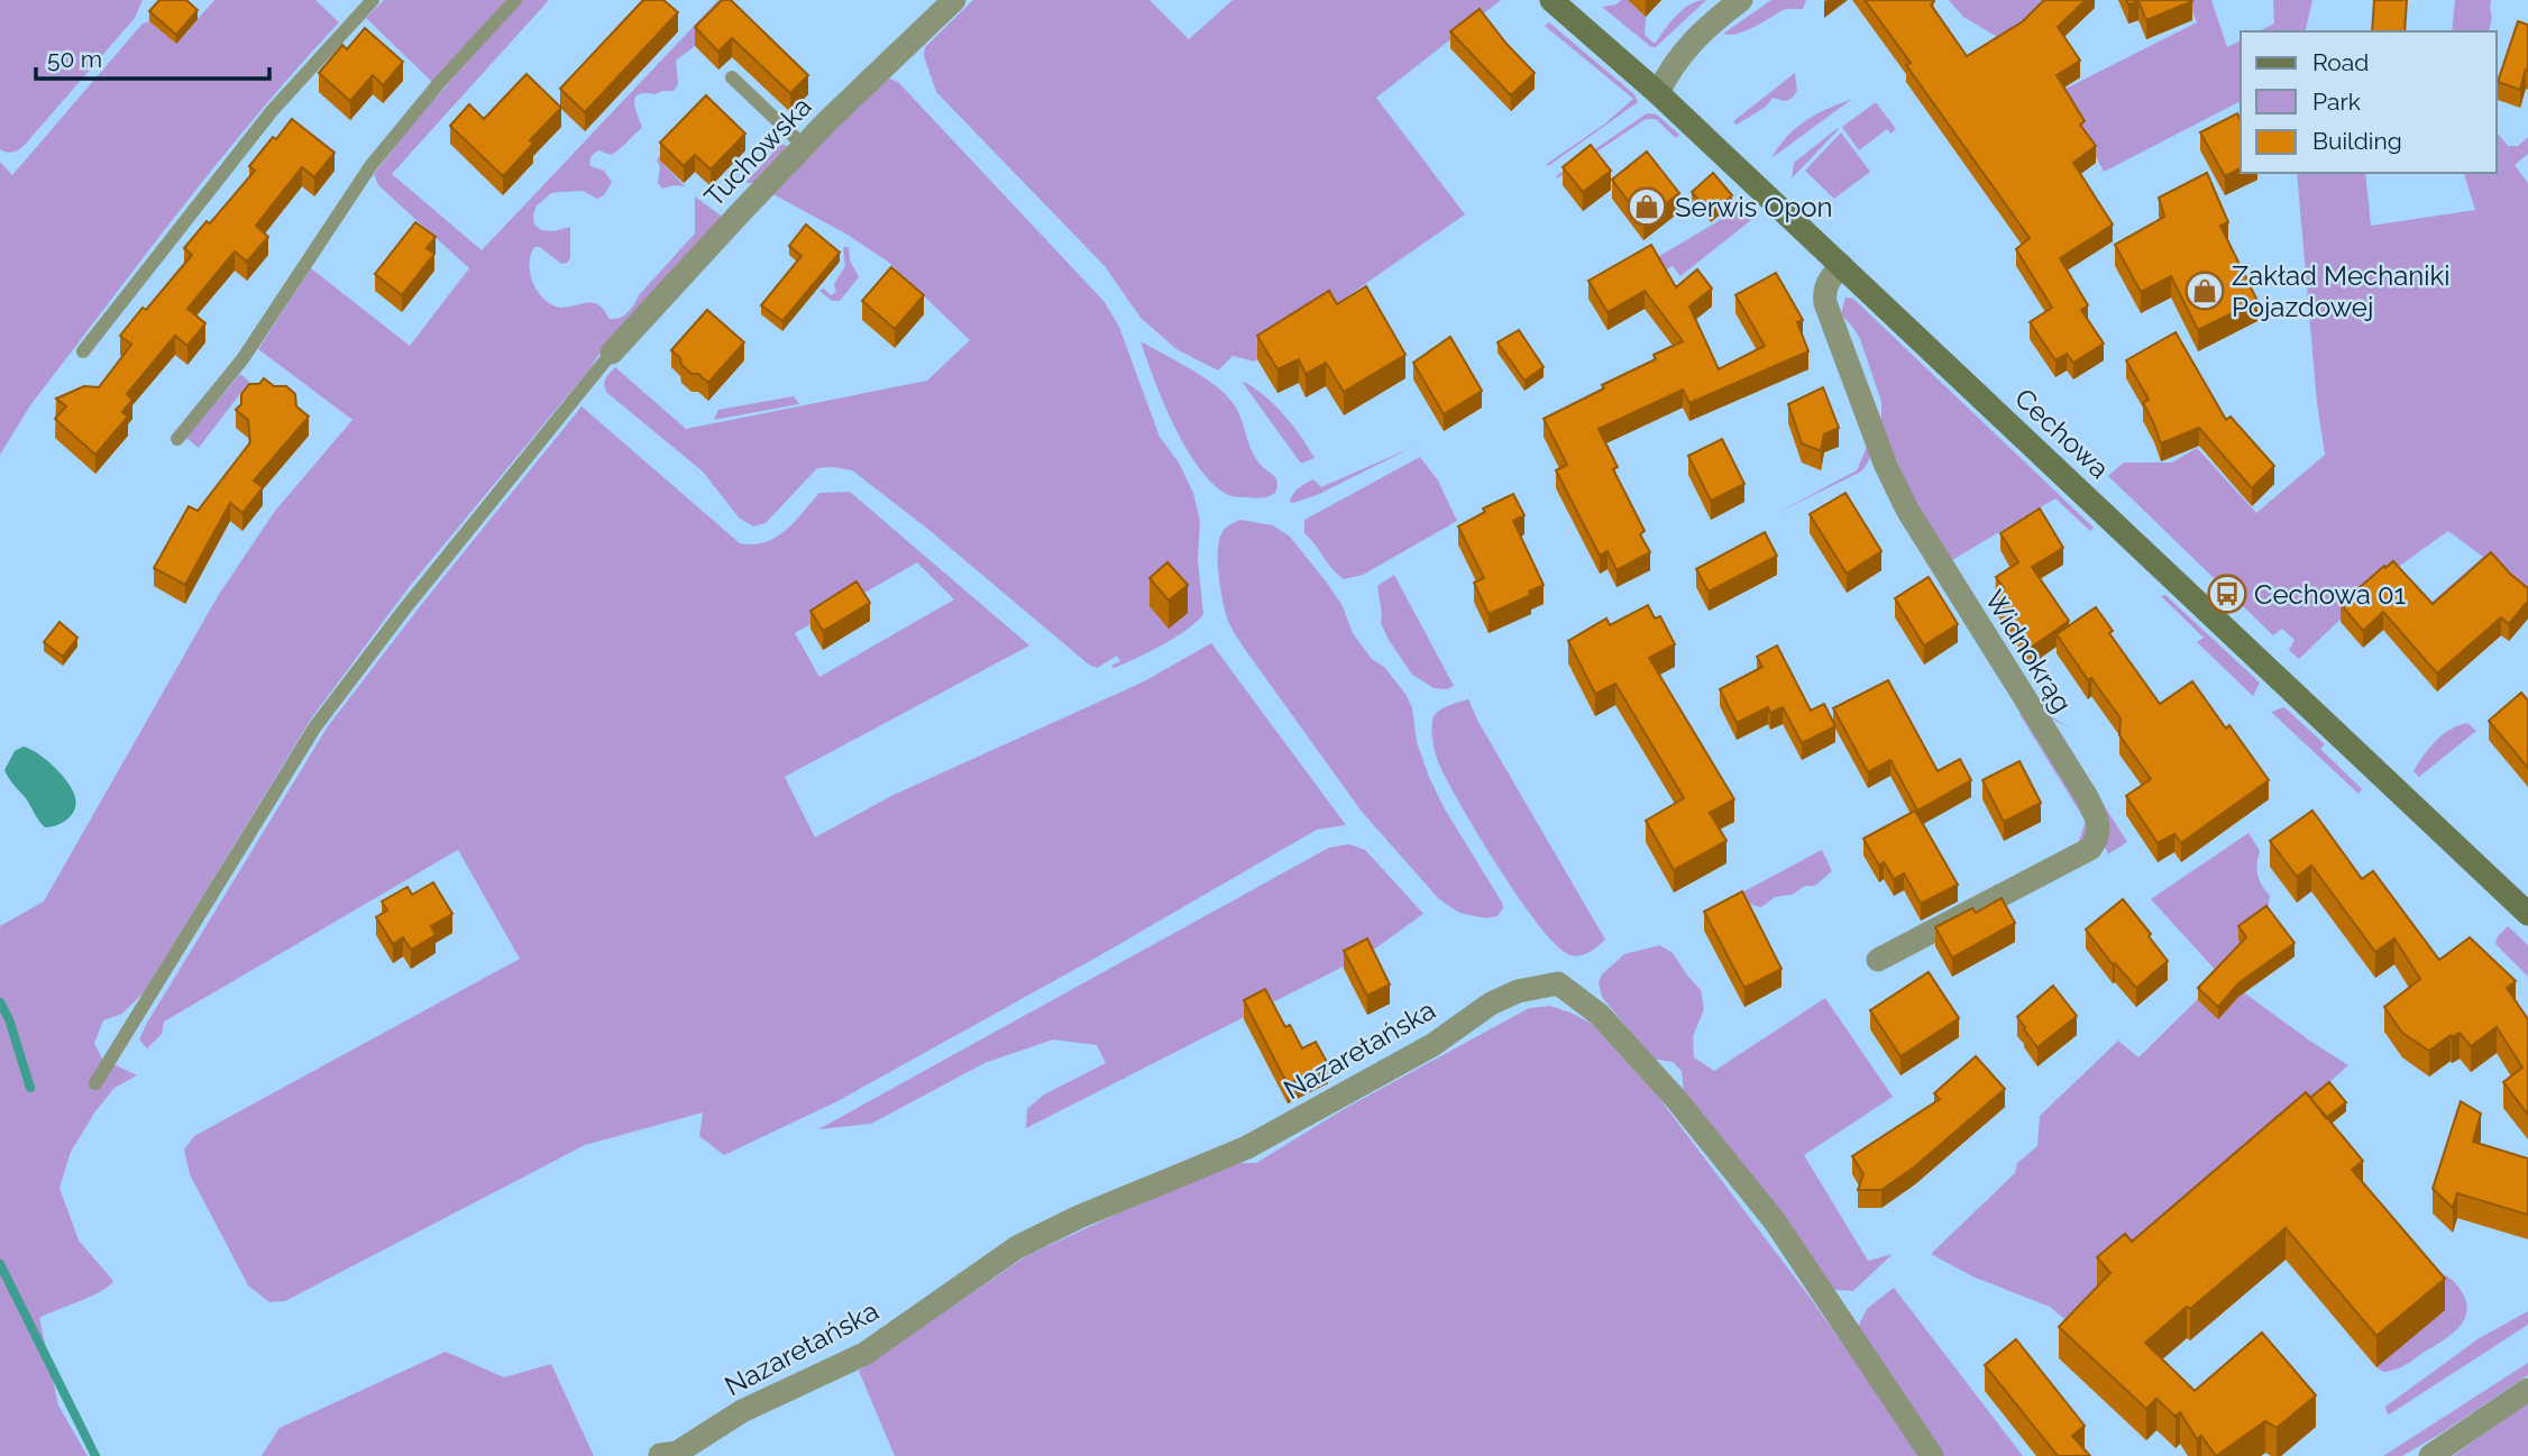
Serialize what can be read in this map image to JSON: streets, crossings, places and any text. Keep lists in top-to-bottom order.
{
  "streets": {
    "street": [
      "Tuchowska",
      "Cechowa",
      "Widnokrąg",
      "Nazaretańska"
    ]
  },
  "crossings": [
    ["Cechowa", "Widnokrąg"]
  ],
  "places": {
    "shop": ["Serwis Opon", "Zakład Mechaniki Pojazdowej"],
    "bus stop": ["Cechowa 01"]
  },
  "legend": ["Road", "Park", "Building"],
  "scale_bar": "50 m"
}
